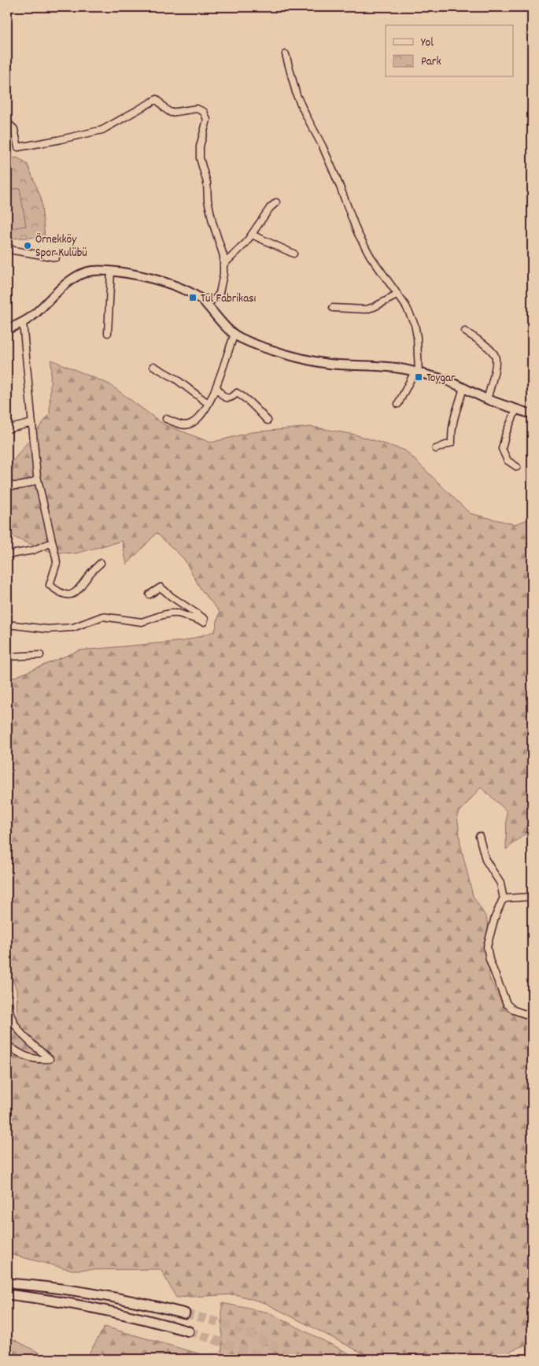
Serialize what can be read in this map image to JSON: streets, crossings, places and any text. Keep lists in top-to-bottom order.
{
  "places": {
    "other": ["Örnekköy Spor Kulübü"],
    "transit": ["Tül Fabrikası", "Toygar"]
  },
  "legend": ["Yol", "Park"]
}
